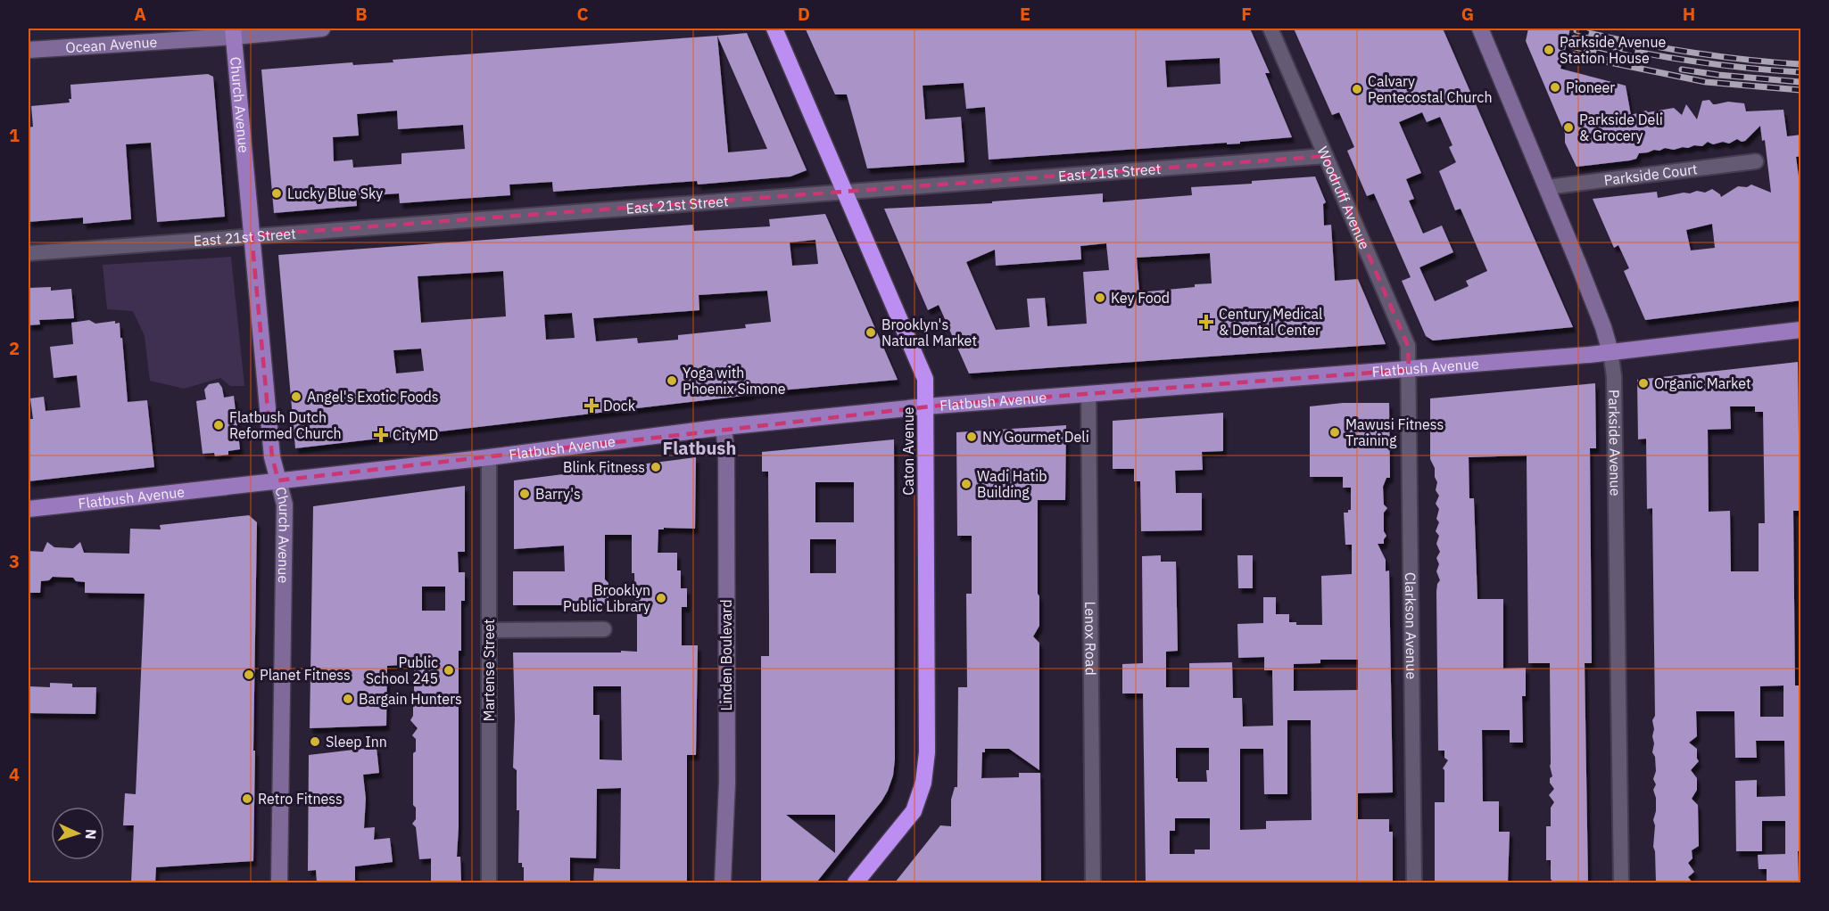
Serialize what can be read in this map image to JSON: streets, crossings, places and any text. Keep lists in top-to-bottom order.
{
  "streets": {
    "highway": ["Caton Avenue"],
    "main road": [
      "Ocean Avenue",
      "Church Avenue",
      "Flatbush Avenue",
      "Parkside Avenue",
      "Linden Boulevard"
    ],
    "street": [
      "East 21st Street",
      "Parkside Court",
      "Woodruff Avenue",
      "Clarkson Avenue",
      "Lenox Road",
      "Martense Street"
    ]
  },
  "crossings": [
    ["Ocean Avenue", "Church Avenue"],
    ["Church Avenue", "East 21st Street"],
    ["Church Avenue", "Flatbush Avenue"],
    ["East 21st Street", "Woodruff Avenue"],
    ["East 21st Street", "Caton Avenue"],
    ["Parkside Court", "Parkside Avenue"],
    ["Woodruff Avenue", "Flatbush Avenue"],
    ["Woodruff Avenue", "Clarkson Avenue"],
    ["Flatbush Avenue", "Parkside Avenue"],
    ["Flatbush Avenue", "Caton Avenue"],
    ["Flatbush Avenue", "Clarkson Avenue"],
    ["Flatbush Avenue", "Lenox Road"],
    ["Flatbush Avenue", "Linden Boulevard"],
    ["Flatbush Avenue", "Martense Street"]
  ],
  "districts": ["Flatbush"],
  "places": {
    "other": [
      "Parkside Avenue Station House",
      "Pioneer",
      "Calvary Pentecostal Church",
      "Parkside Deli & Grocery",
      "Lucky Blue Sky",
      "Key Food",
      "Brooklyn's Natural Market",
      "Yoga with Phoenix Simone",
      "Organic Market",
      "Angel's Exotic Foods",
      "Flatbush Dutch Reformed Church",
      "Mawusi Fitness Training",
      "NY Gourmet Deli",
      "Blink Fitness",
      "Wadi Hatib Building",
      "Barry's",
      "Brooklyn Public Library",
      "Public School 245",
      "Planet Fitness",
      "Bargain Hunters",
      "Sleep Inn",
      "Retro Fitness"
    ],
    "health": ["Century Medical & Dental Center", "Dock", "CityMD"]
  },
  "north": "right",
  "grid": {
    "columns": [
      "A",
      "B",
      "C",
      "D",
      "E",
      "F",
      "G",
      "H"
    ],
    "rows": [
      "1",
      "2",
      "3",
      "4"
    ]
  }
}
